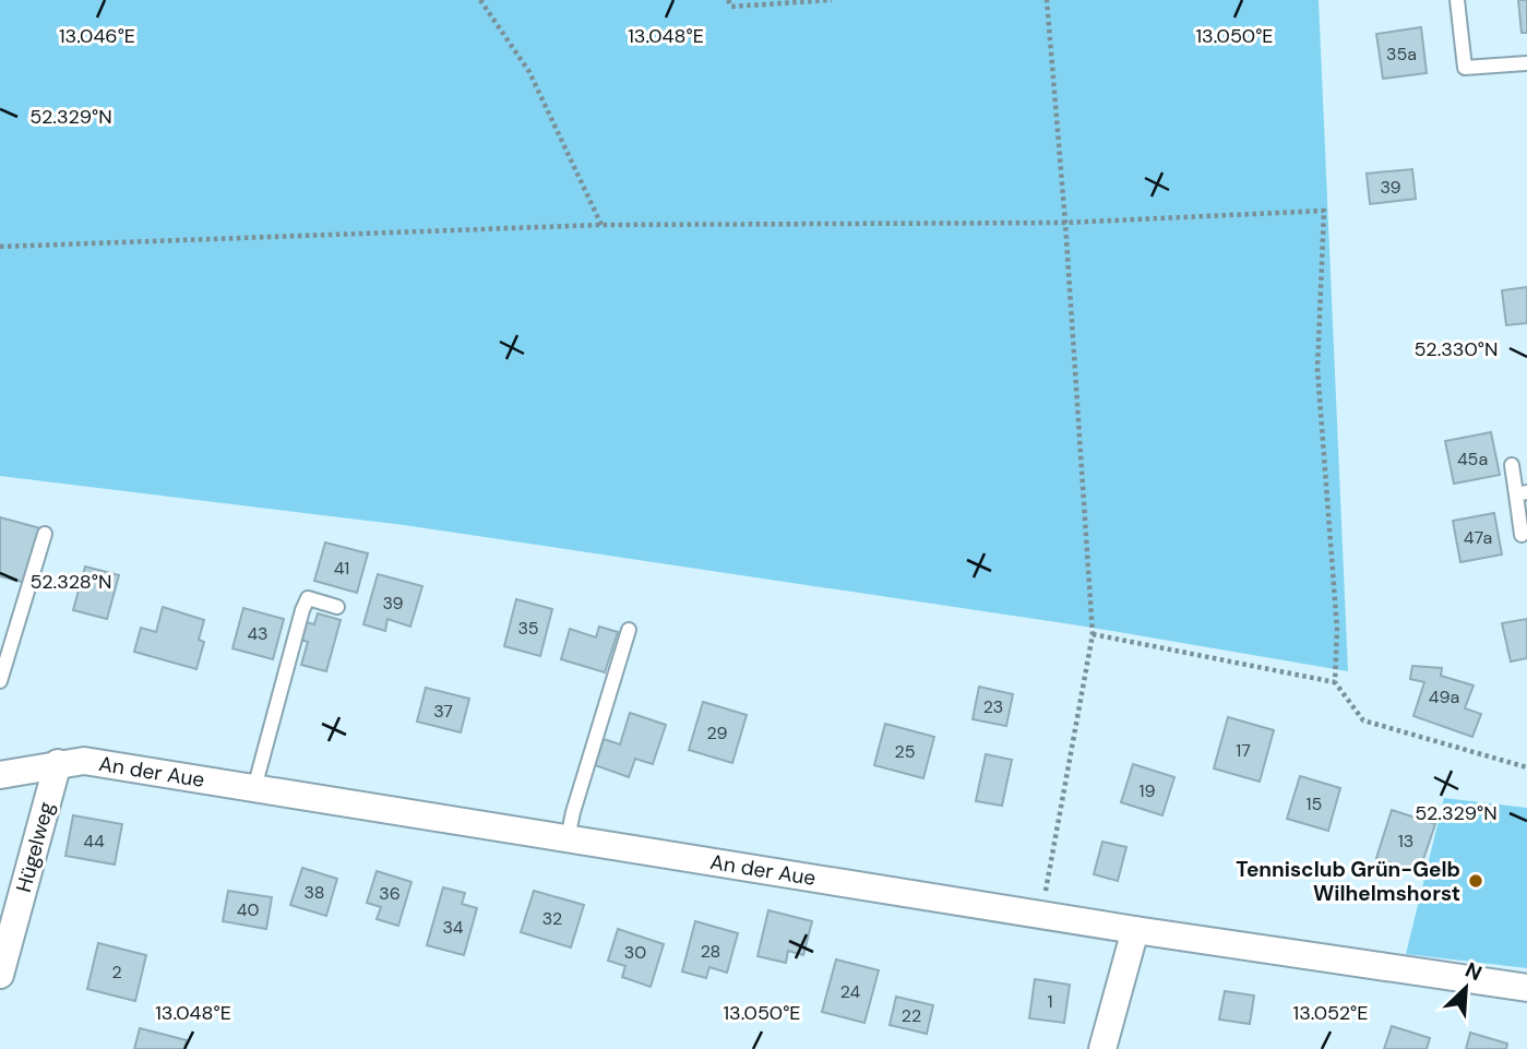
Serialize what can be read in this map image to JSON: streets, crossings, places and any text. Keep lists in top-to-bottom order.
{
  "streets": {
    "street": ["An der Aue", "Hügelweg"]
  },
  "crossings": [
    ["An der Aue", "Hügelweg"]
  ],
  "places": ["Tennisclub Grün-Gelb Wilhelmshorst"],
  "house_numbers": [
    "35a",
    "39",
    "45a",
    "47a",
    "41",
    "39",
    "35",
    "43",
    "49a",
    "23",
    "37",
    "29",
    "17",
    "25",
    "19",
    "15",
    "44",
    "13",
    "38",
    "36",
    "40",
    "32",
    "34",
    "28",
    "30",
    "2",
    "24",
    "1",
    "22"
  ],
  "north": "top right",
  "coordinates": [
    "13.046°E",
    "13.048°E",
    "13.050°E",
    "52.329°N",
    "52.330°N",
    "52.328°N",
    "13.052°E"
  ]
}
